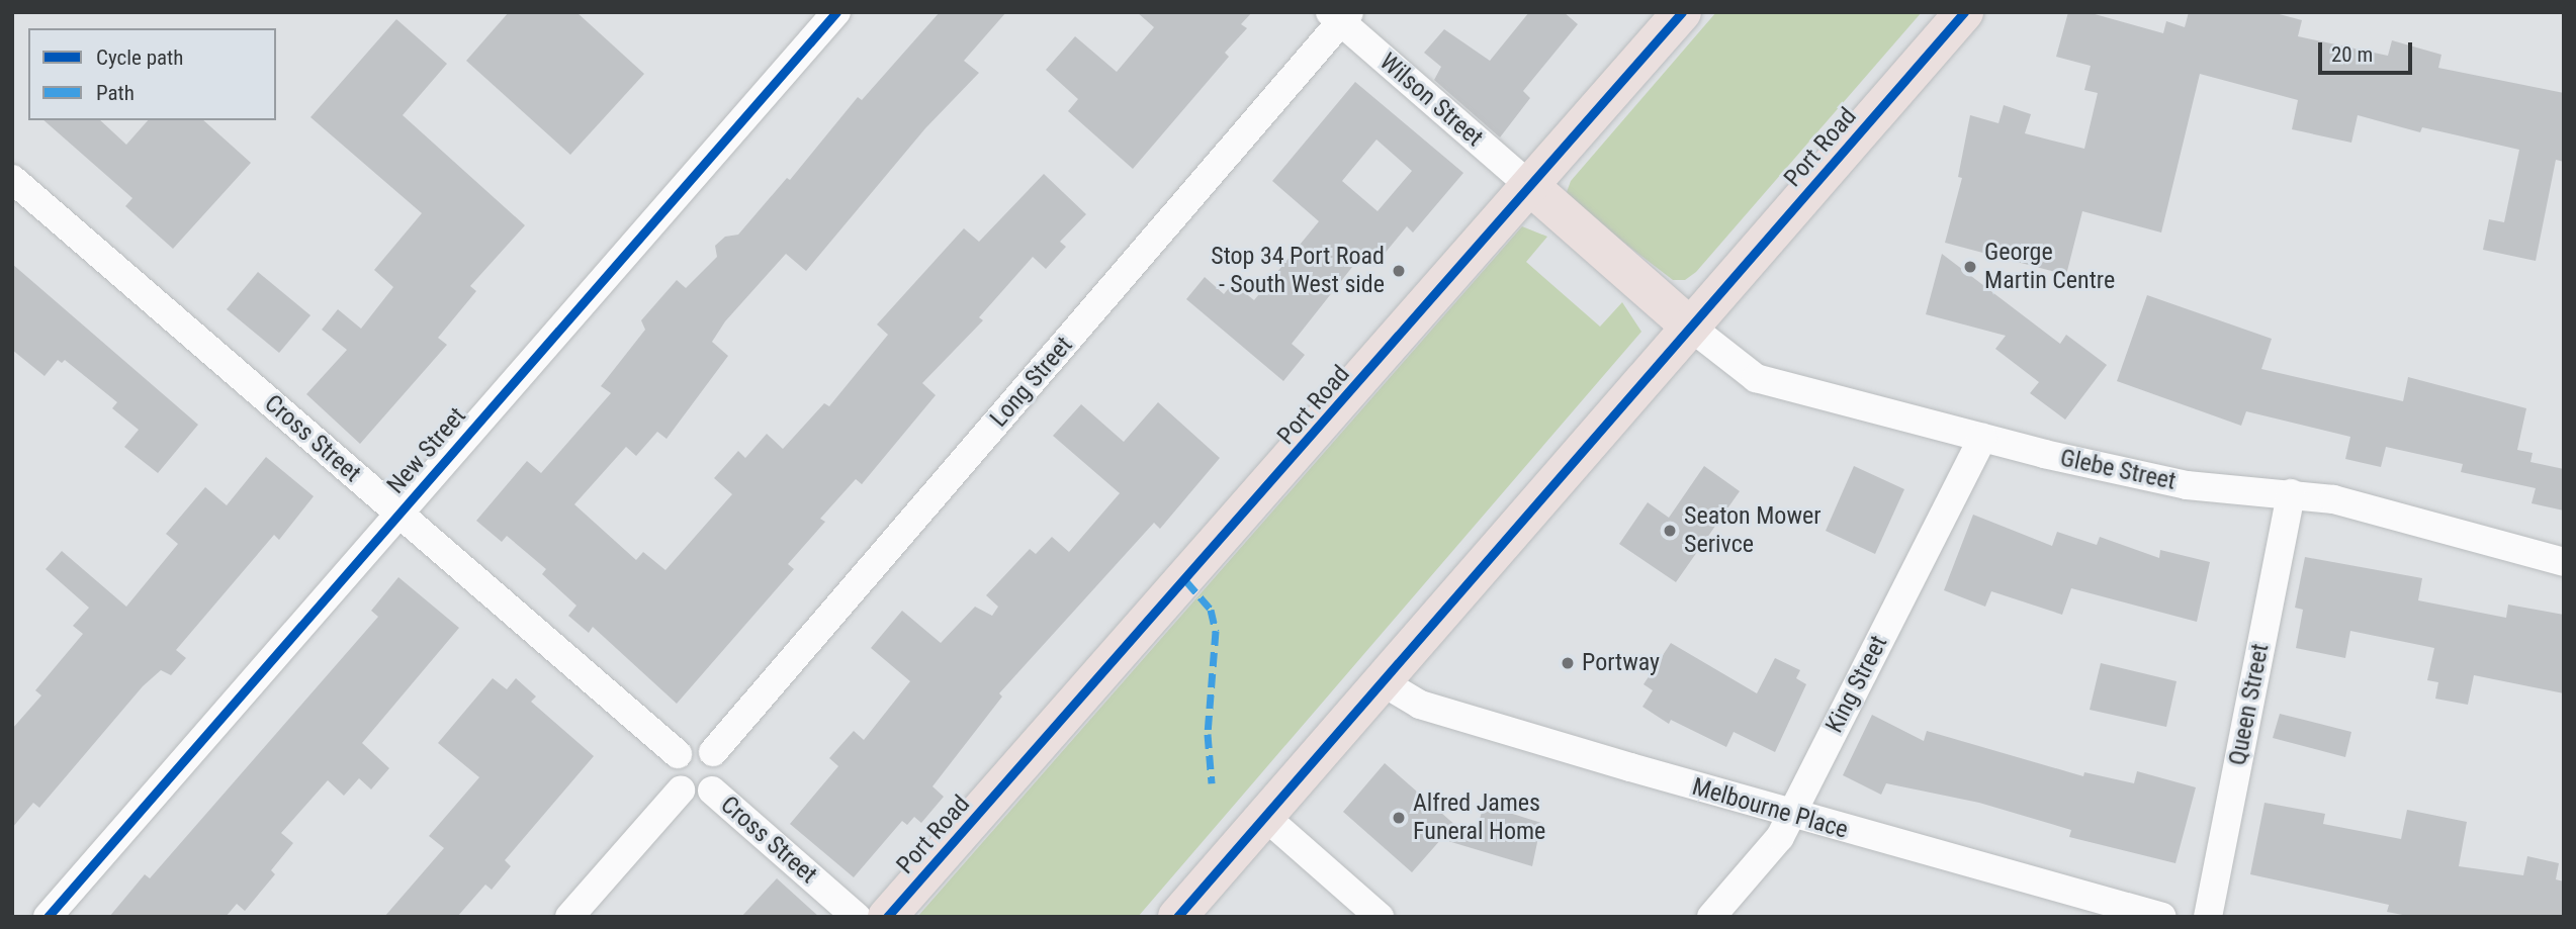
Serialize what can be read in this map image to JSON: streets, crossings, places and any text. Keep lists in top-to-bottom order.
{
  "streets": {
    "highway": ["Port Road"],
    "street": [
      "Wilson Street",
      "Long Street",
      "Cross Street",
      "New Street",
      "Glebe Street",
      "King Street",
      "Queen Street",
      "Melbourne Place"
    ]
  },
  "crossings": [
    ["Wilson Street", "Port Road"],
    ["Wilson Street", "Long Street"],
    ["Port Road", "Glebe Street"],
    ["Port Road", "Melbourne Place"],
    ["Long Street", "Cross Street"],
    ["Cross Street", "New Street"],
    ["Glebe Street", "King Street"],
    ["Glebe Street", "Queen Street"],
    ["King Street", "Melbourne Place"]
  ],
  "places": [
    "George Martin Centre",
    "Stop 34 Port Road - South West side",
    "Seaton Mower Serivce",
    "Portway",
    "Alfred James Funeral Home"
  ],
  "legend": ["Cycle path", "Path"],
  "scale_bar": "20 m"
}
